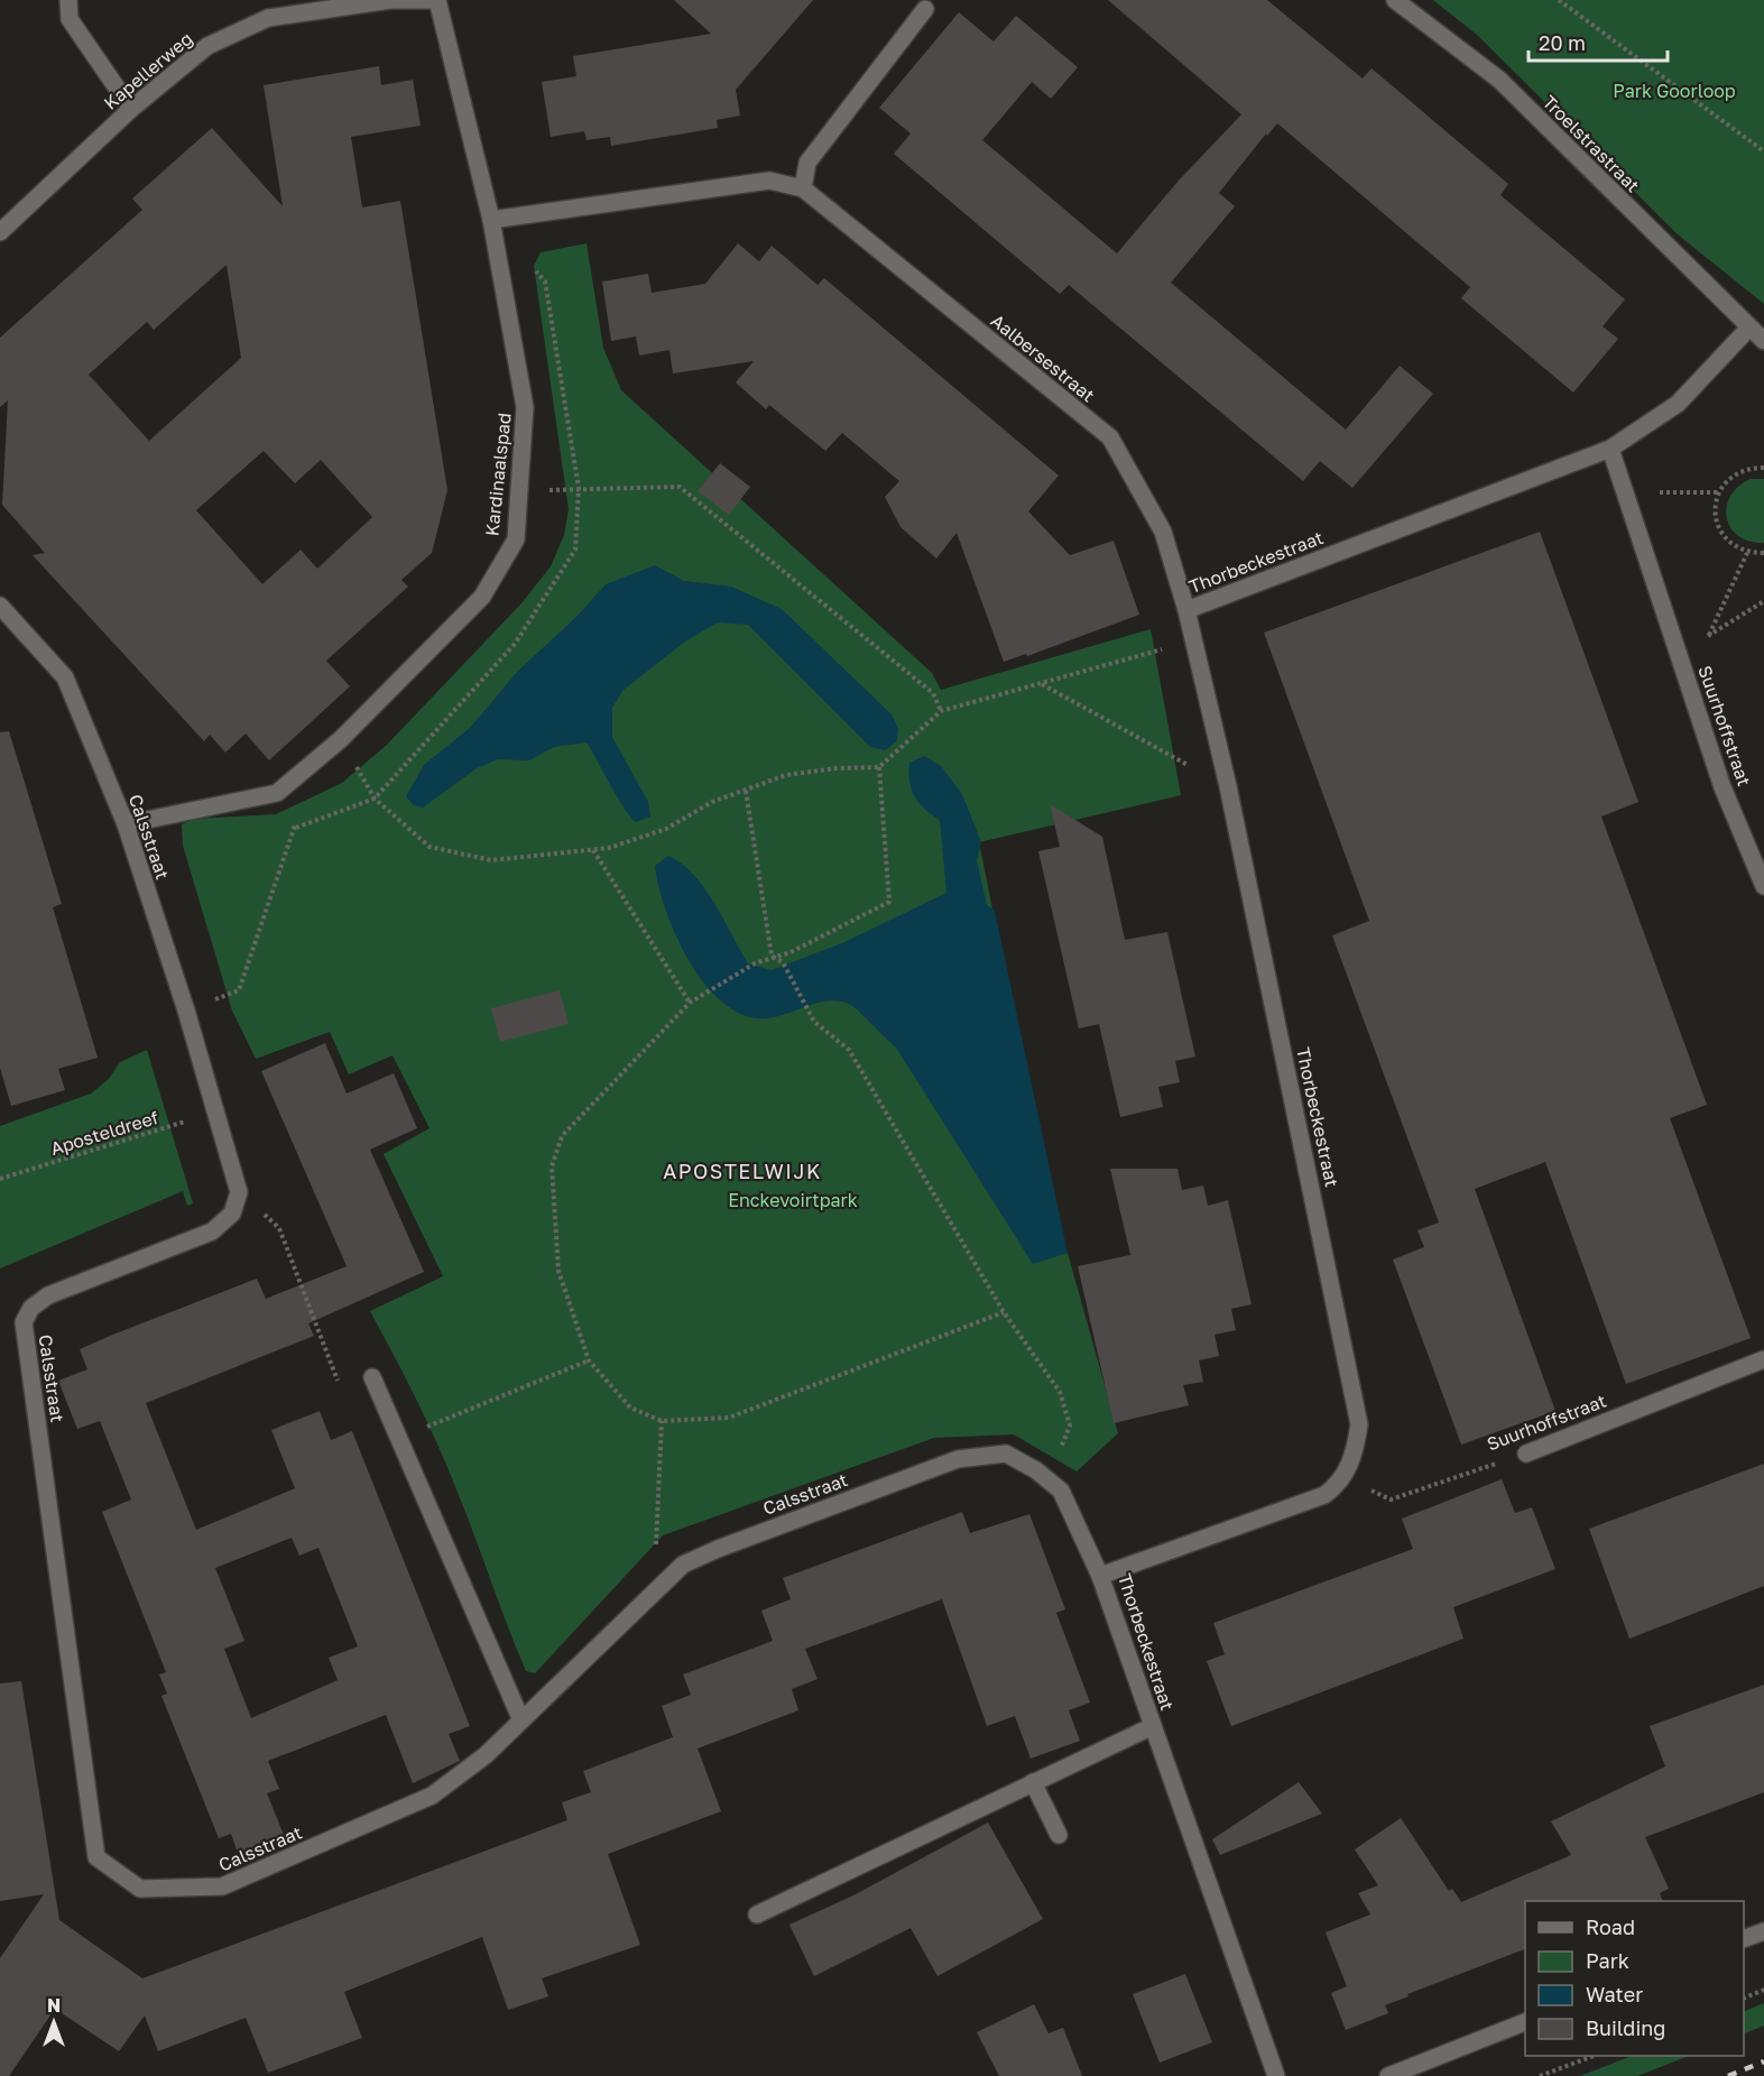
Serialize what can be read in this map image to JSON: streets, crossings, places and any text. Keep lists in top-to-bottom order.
{
  "streets": {
    "street": [
      "Kapellerweg",
      "Troelstrastraat",
      "Aalbersestraat",
      "Kardinaalspad",
      "Thorbeckestraat",
      "Suurhoffstraat",
      "Calsstraat"
    ],
    "path": ["Aposteldreef"]
  },
  "crossings": [
    ["Kapellerweg", "Kardinaalspad"],
    ["Troelstrastraat", "Thorbeckestraat"],
    ["Aalbersestraat", "Kardinaalspad"],
    ["Aalbersestraat", "Thorbeckestraat"],
    ["Kardinaalspad", "Calsstraat"],
    ["Thorbeckestraat", "Suurhoffstraat"],
    ["Thorbeckestraat", "Calsstraat"],
    ["Calsstraat", "Aposteldreef"]
  ],
  "districts": ["APOSTELWIJK"],
  "parks": ["Park Goorloop", "Enckevoirtpark"],
  "legend": [
    "Road",
    "Park",
    "Water",
    "Building"
  ],
  "scale_bar": "20 m",
  "north": "top"
}
